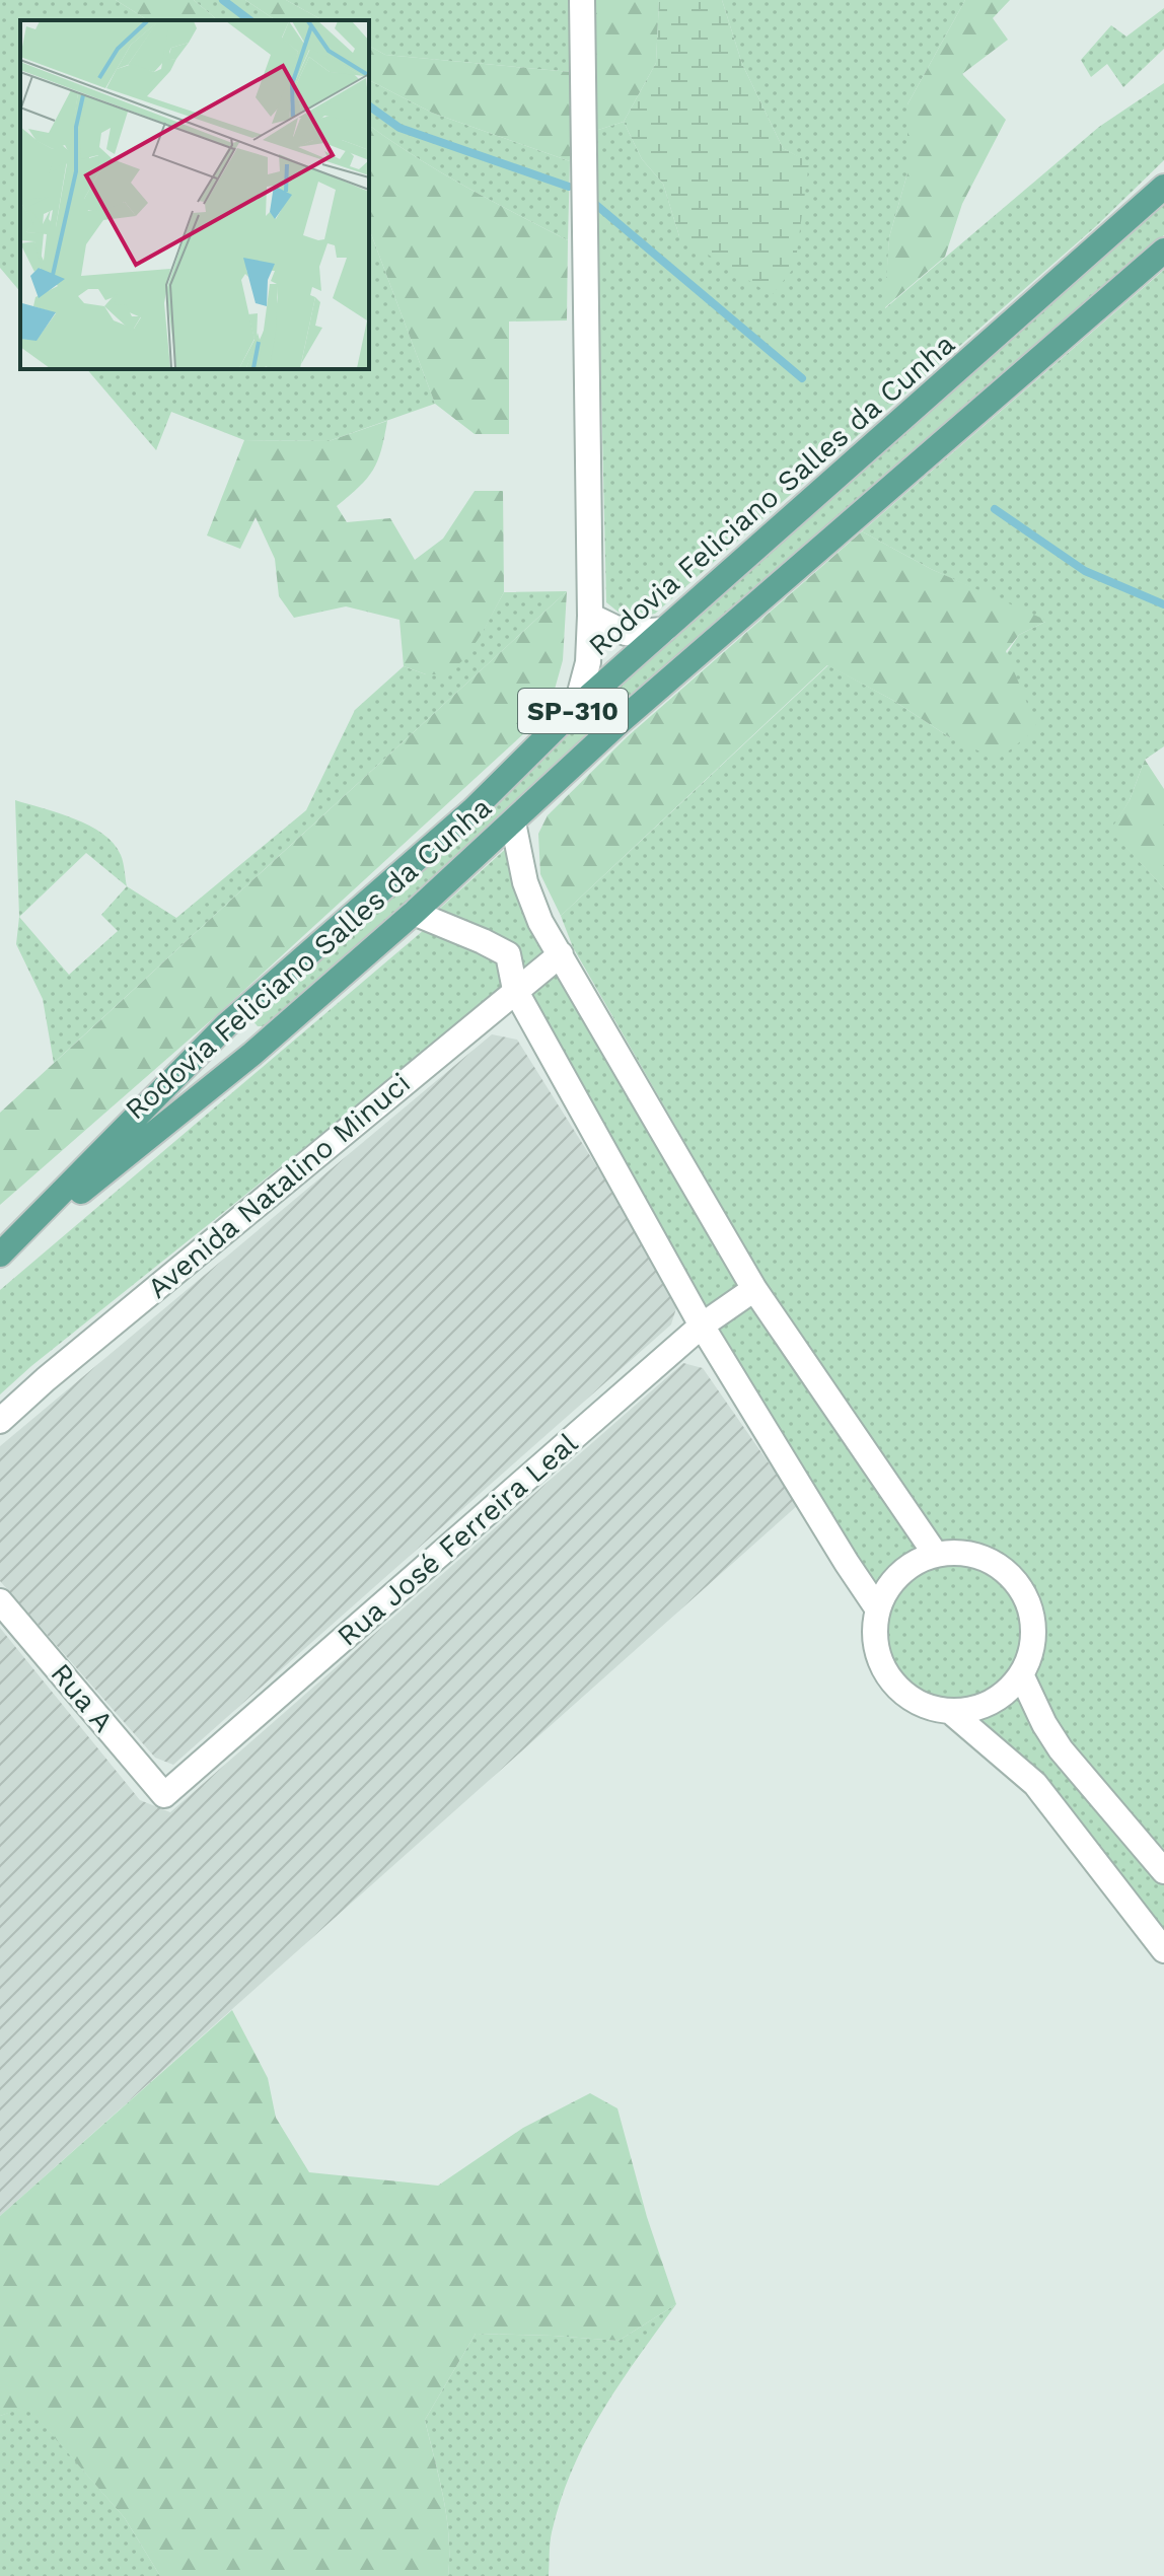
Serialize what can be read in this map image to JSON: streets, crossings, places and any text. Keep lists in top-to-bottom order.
{
  "streets": {
    "main road": ["Rodovia Feliciano Salles da Cunha", "SP-310"],
    "street": ["Avenida Natalino Minuci", "Rua José Ferreira Leal", "Rua A"]
  },
  "crossings": [
    ["Rua José Ferreira Leal", "Rua A"]
  ]
}
